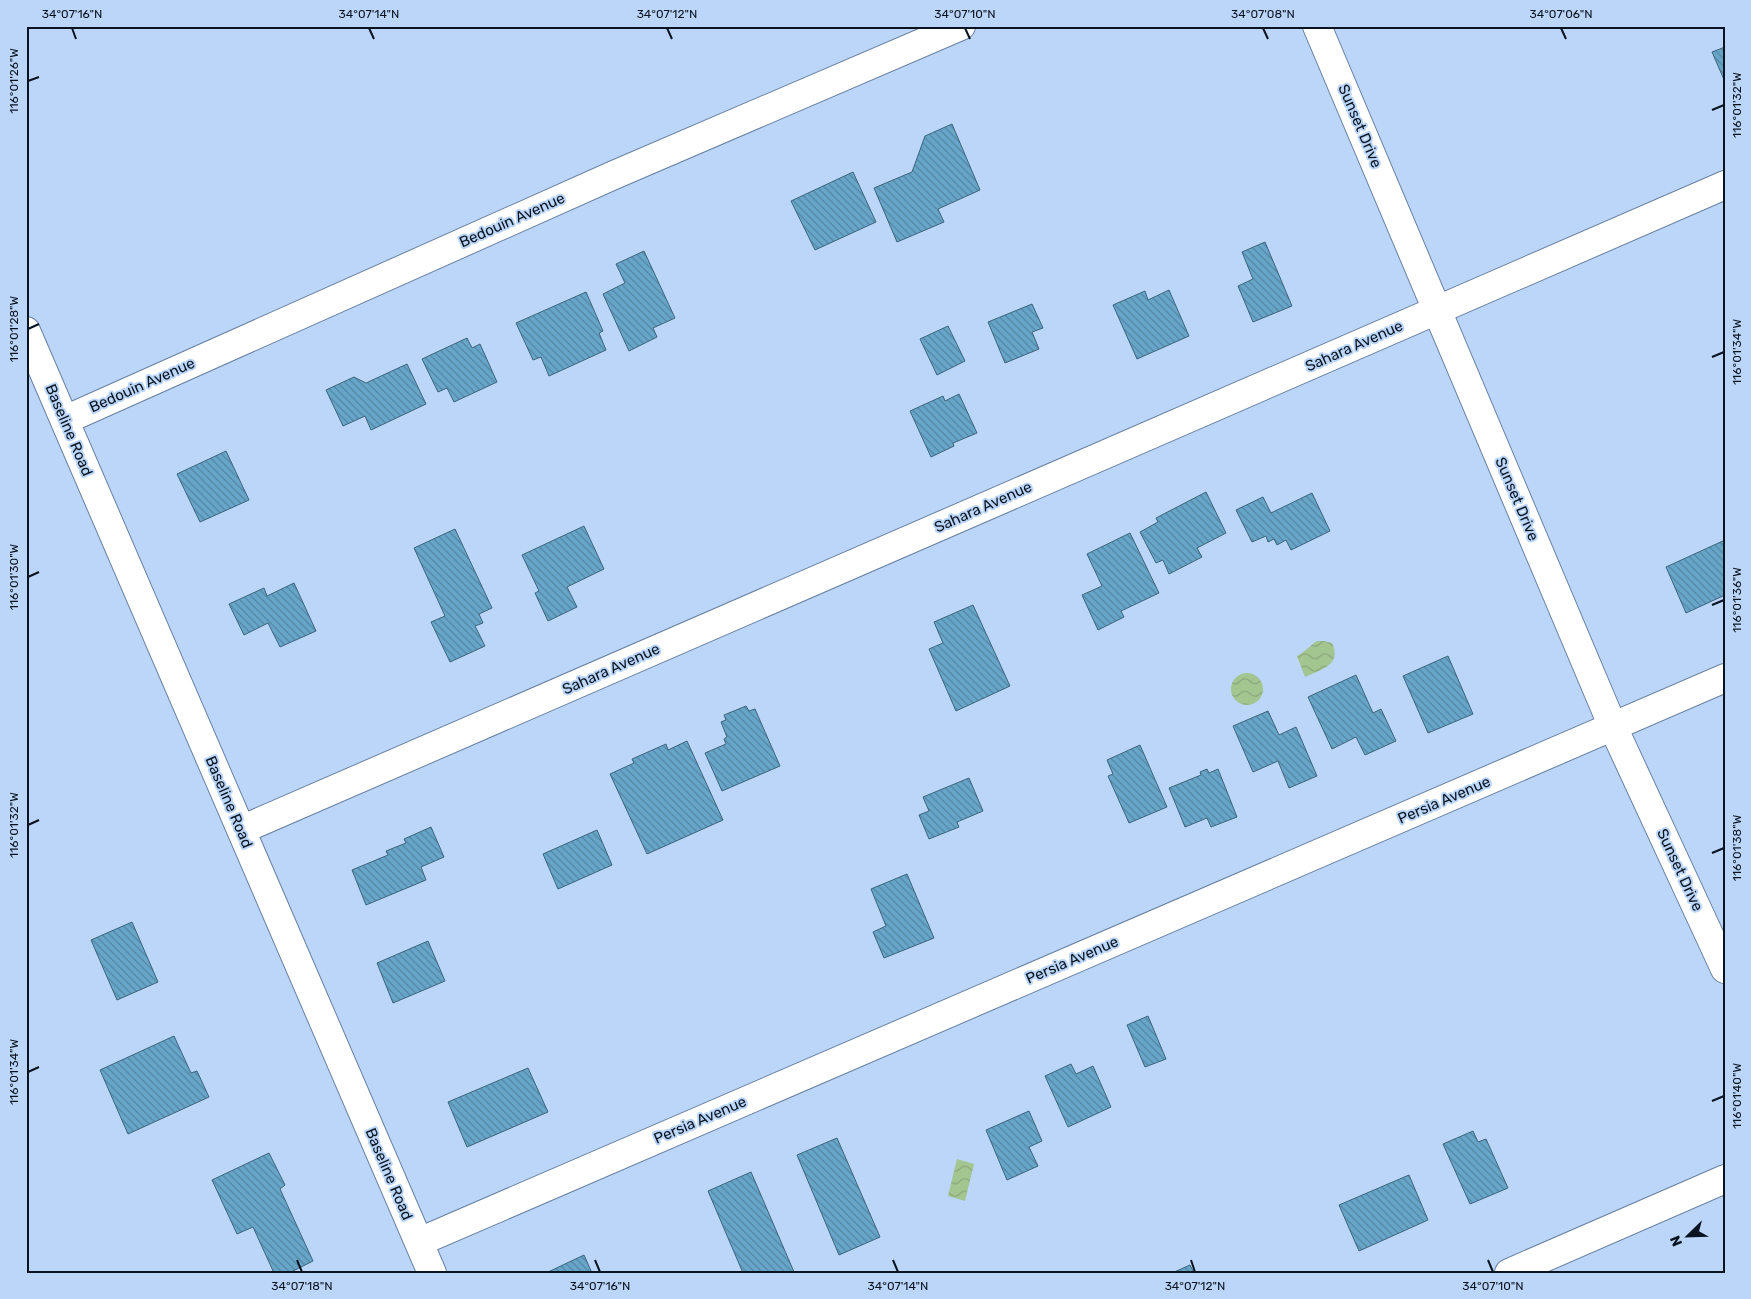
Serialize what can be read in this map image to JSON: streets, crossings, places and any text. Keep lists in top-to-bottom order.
{
  "streets": {
    "street": [
      "Sunset Drive",
      "Bedouin Avenue",
      "Sahara Avenue",
      "Baseline Road",
      "Persia Avenue"
    ]
  },
  "crossings": [
    ["Sunset Drive", "Sahara Avenue"],
    ["Sunset Drive", "Persia Avenue"],
    ["Bedouin Avenue", "Baseline Road"],
    ["Sahara Avenue", "Baseline Road"],
    ["Baseline Road", "Persia Avenue"]
  ],
  "north": "bottom left",
  "coordinates": [
    "34°07'16\"N",
    "34°07'14\"N",
    "34°07'12\"N",
    "34°07'10\"N",
    "34°07'08\"N",
    "34°07'06\"N",
    "116°01'26\"W",
    "116°01'32\"W",
    "116°01'28\"W",
    "116°01'34\"W",
    "116°01'30\"W",
    "116°01'36\"W",
    "116°01'38\"W",
    "116°01'40\"W",
    "34°07'18\"N"
  ]
}
